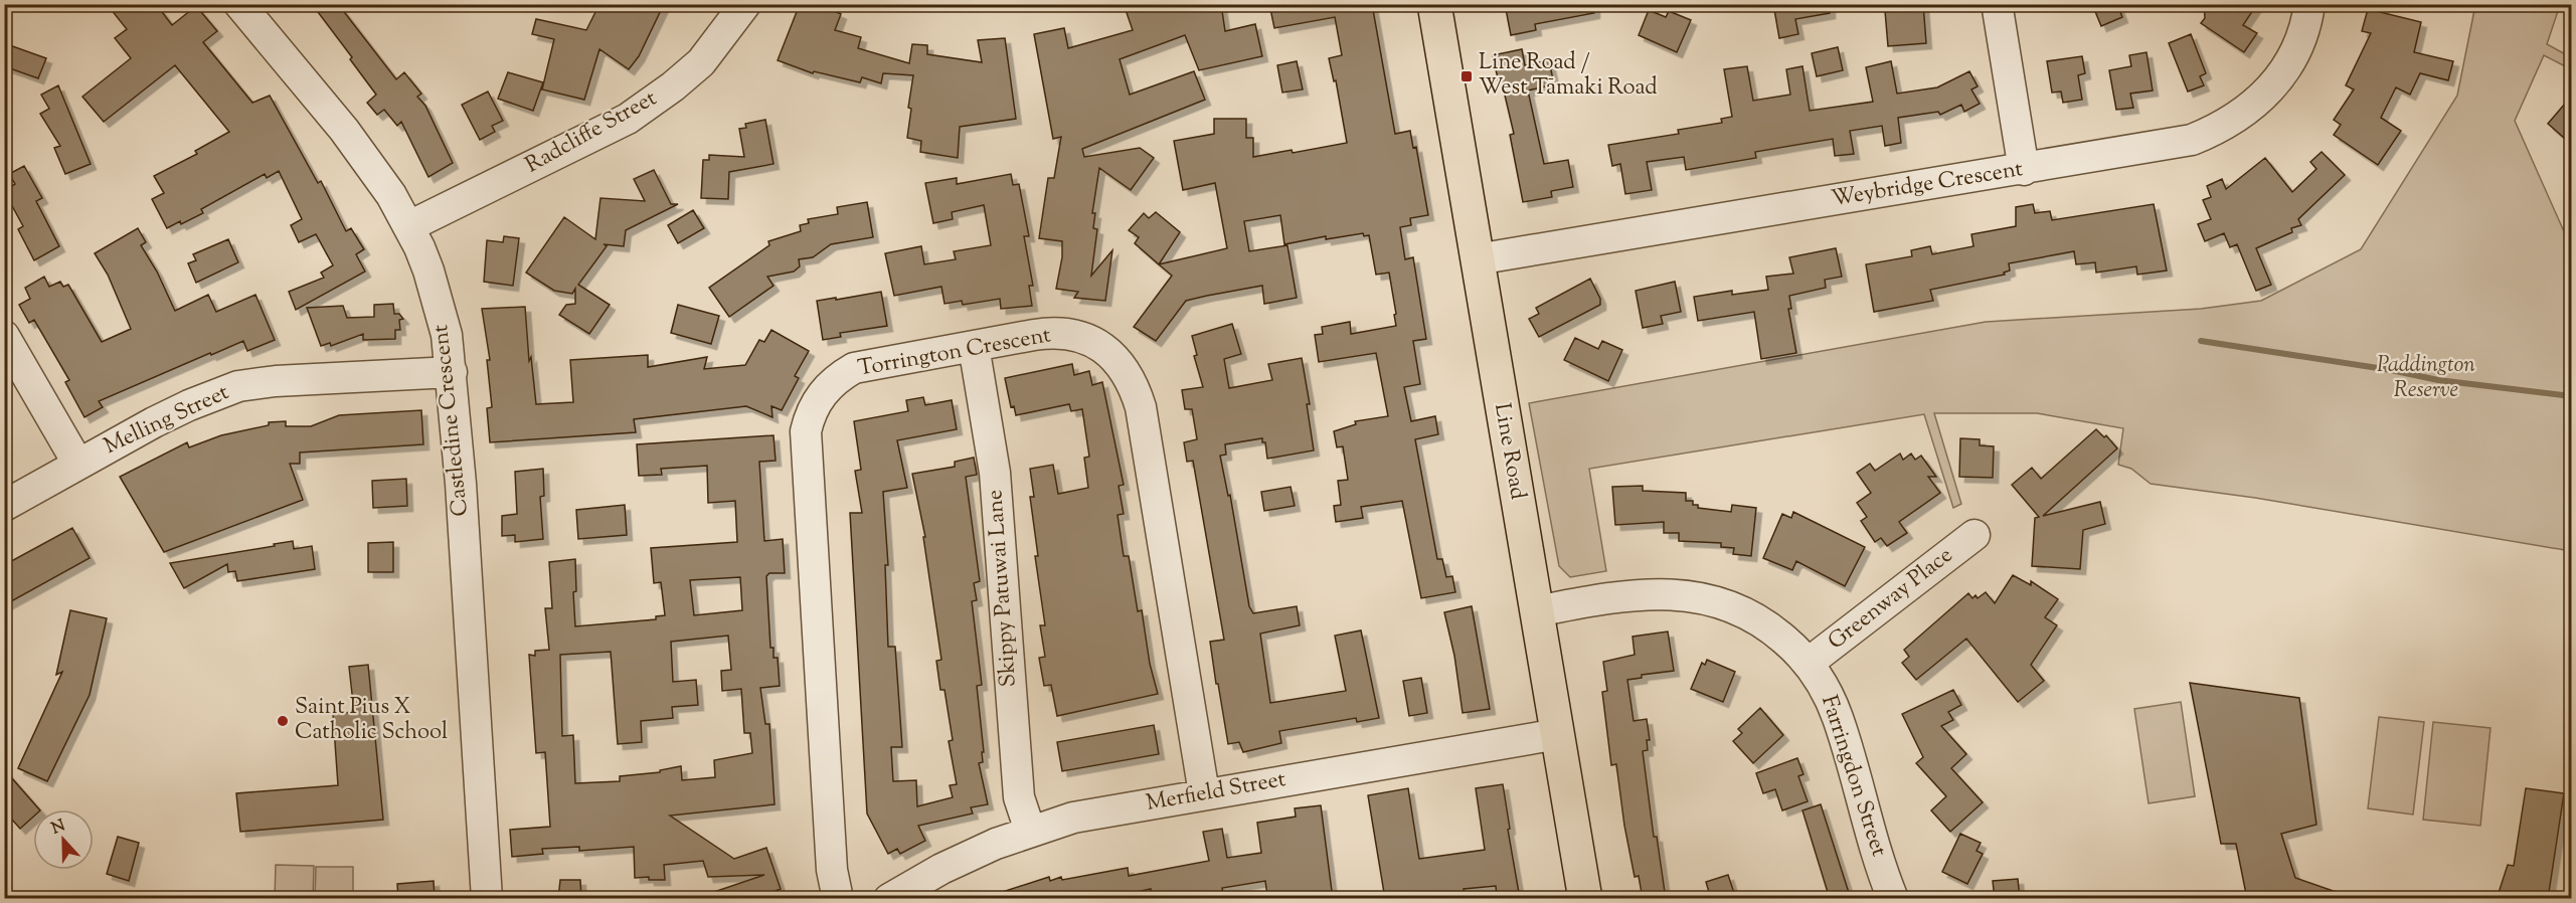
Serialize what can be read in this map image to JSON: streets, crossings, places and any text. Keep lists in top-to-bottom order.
{
  "streets": {
    "main road": ["Line Road"],
    "street": [
      "Radcliffe Street",
      "Weybridge Crescent",
      "Torrington Crescent",
      "Melling Street",
      "Castledine Crescent",
      "Skippy Patuwai Lane",
      "Greenway Place",
      "Farringdon Street",
      "Merfield Street"
    ]
  },
  "crossings": [
    ["Radcliffe Street", "Castledine Crescent"],
    ["Weybridge Crescent", "Line Road"],
    ["Torrington Crescent", "Skippy Patuwai Lane"],
    ["Torrington Crescent", "Merfield Street"],
    ["Melling Street", "Castledine Crescent"],
    ["Line Road", "Farringdon Street"],
    ["Line Road", "Merfield Street"],
    ["Skippy Patuwai Lane", "Merfield Street"],
    ["Greenway Place", "Farringdon Street"]
  ],
  "parks": ["Paddington Reserve"],
  "places": {
    "transit": ["Line Road / West Tāmaki Road"],
    "other": ["Saint Pius X Catholic School"]
  },
  "north": "top"
}
